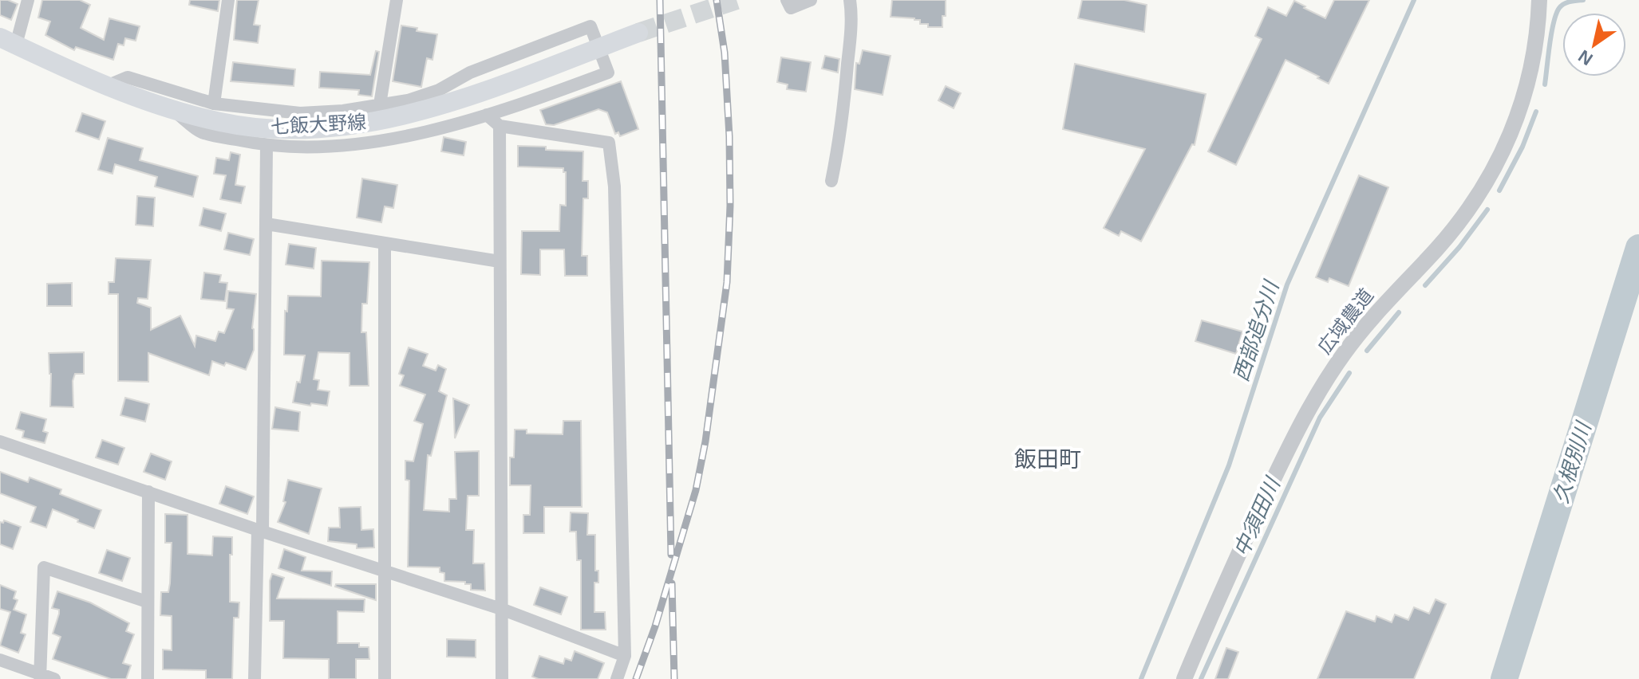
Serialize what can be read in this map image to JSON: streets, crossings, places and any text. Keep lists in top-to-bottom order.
{
  "streets": {
    "main road": ["七飯大野線"],
    "street": ["広域農道"]
  },
  "districts": ["飯田町"],
  "water": ["西部追分川", "久根別川", "中須田川"],
  "north": "bottom left"
}
